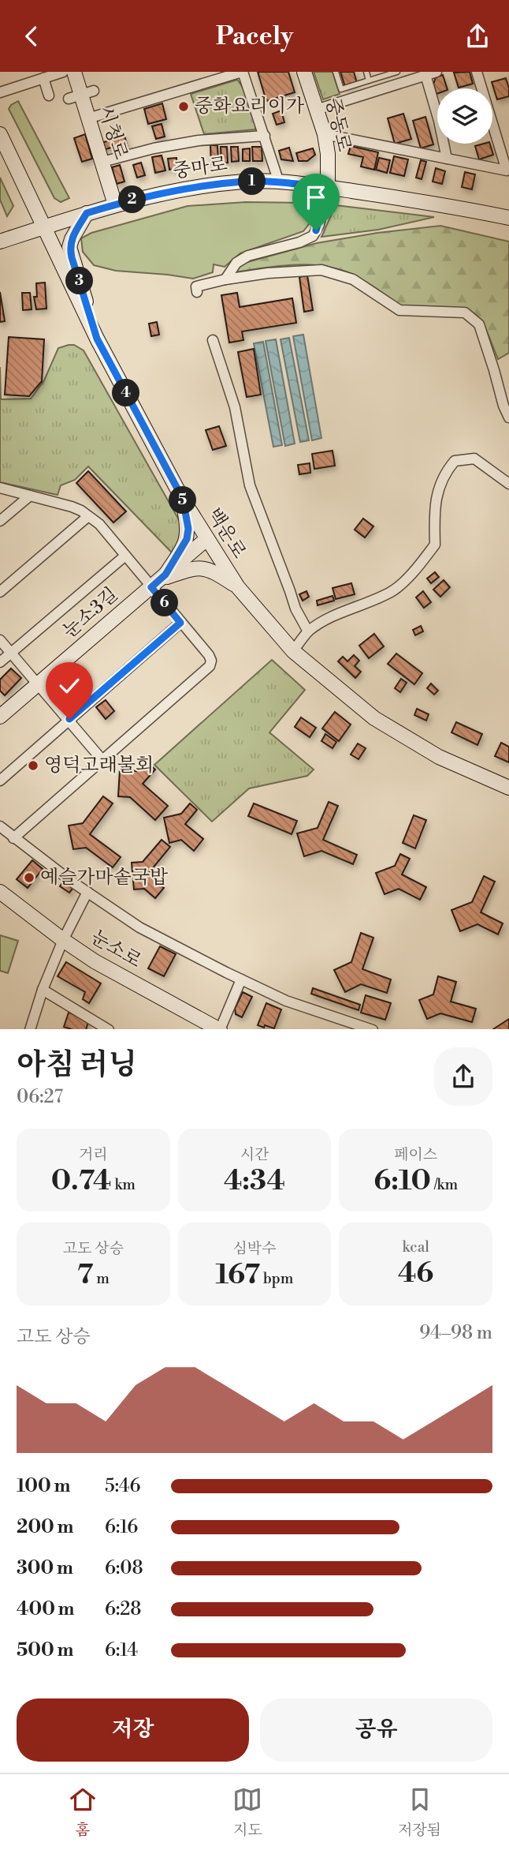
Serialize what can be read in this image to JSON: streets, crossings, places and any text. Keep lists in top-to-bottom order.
{
  "streets": {
    "street": [
      "중동로",
      "시청로",
      "중마로",
      "백운로",
      "눈소3길",
      "눈소로"
    ]
  },
  "crossings": [
    ["중동로", "중마로"],
    ["시청로", "중마로"],
    ["중마로", "백운로"],
    ["백운로", "눈소3길"]
  ],
  "places": ["중화요리이가", "영덕고래불회", "예슬가마솥국밥"],
  "page": {
    "header": "Pacely",
    "pins": [
      "1",
      "2",
      "3",
      "4",
      "5",
      "6"
    ],
    "heading": ["아침 러닝", "06:27"],
    "stats": [
      ["거리", "0.74 km"],
      ["시간", "4:34"],
      ["페이스", "6:10 /km"],
      ["고도 상승", "7 m"],
      ["심박수", "167 bpm"],
      ["kcal", "46"]
    ],
    "chart": ["고도 상승", "94–98 m"],
    "list": [
      {
        "name": "100 m",
        "note": "5:46"
      },
      {
        "name": "200 m",
        "note": "6:16"
      },
      {
        "name": "300 m",
        "note": "6:08"
      },
      {
        "name": "400 m",
        "note": "6:28"
      },
      {
        "name": "500 m",
        "note": "6:14"
      }
    ],
    "buttons": ["저장", "공유"],
    "tabs": ["홈", "지도", "저장됨"]
  }
}
